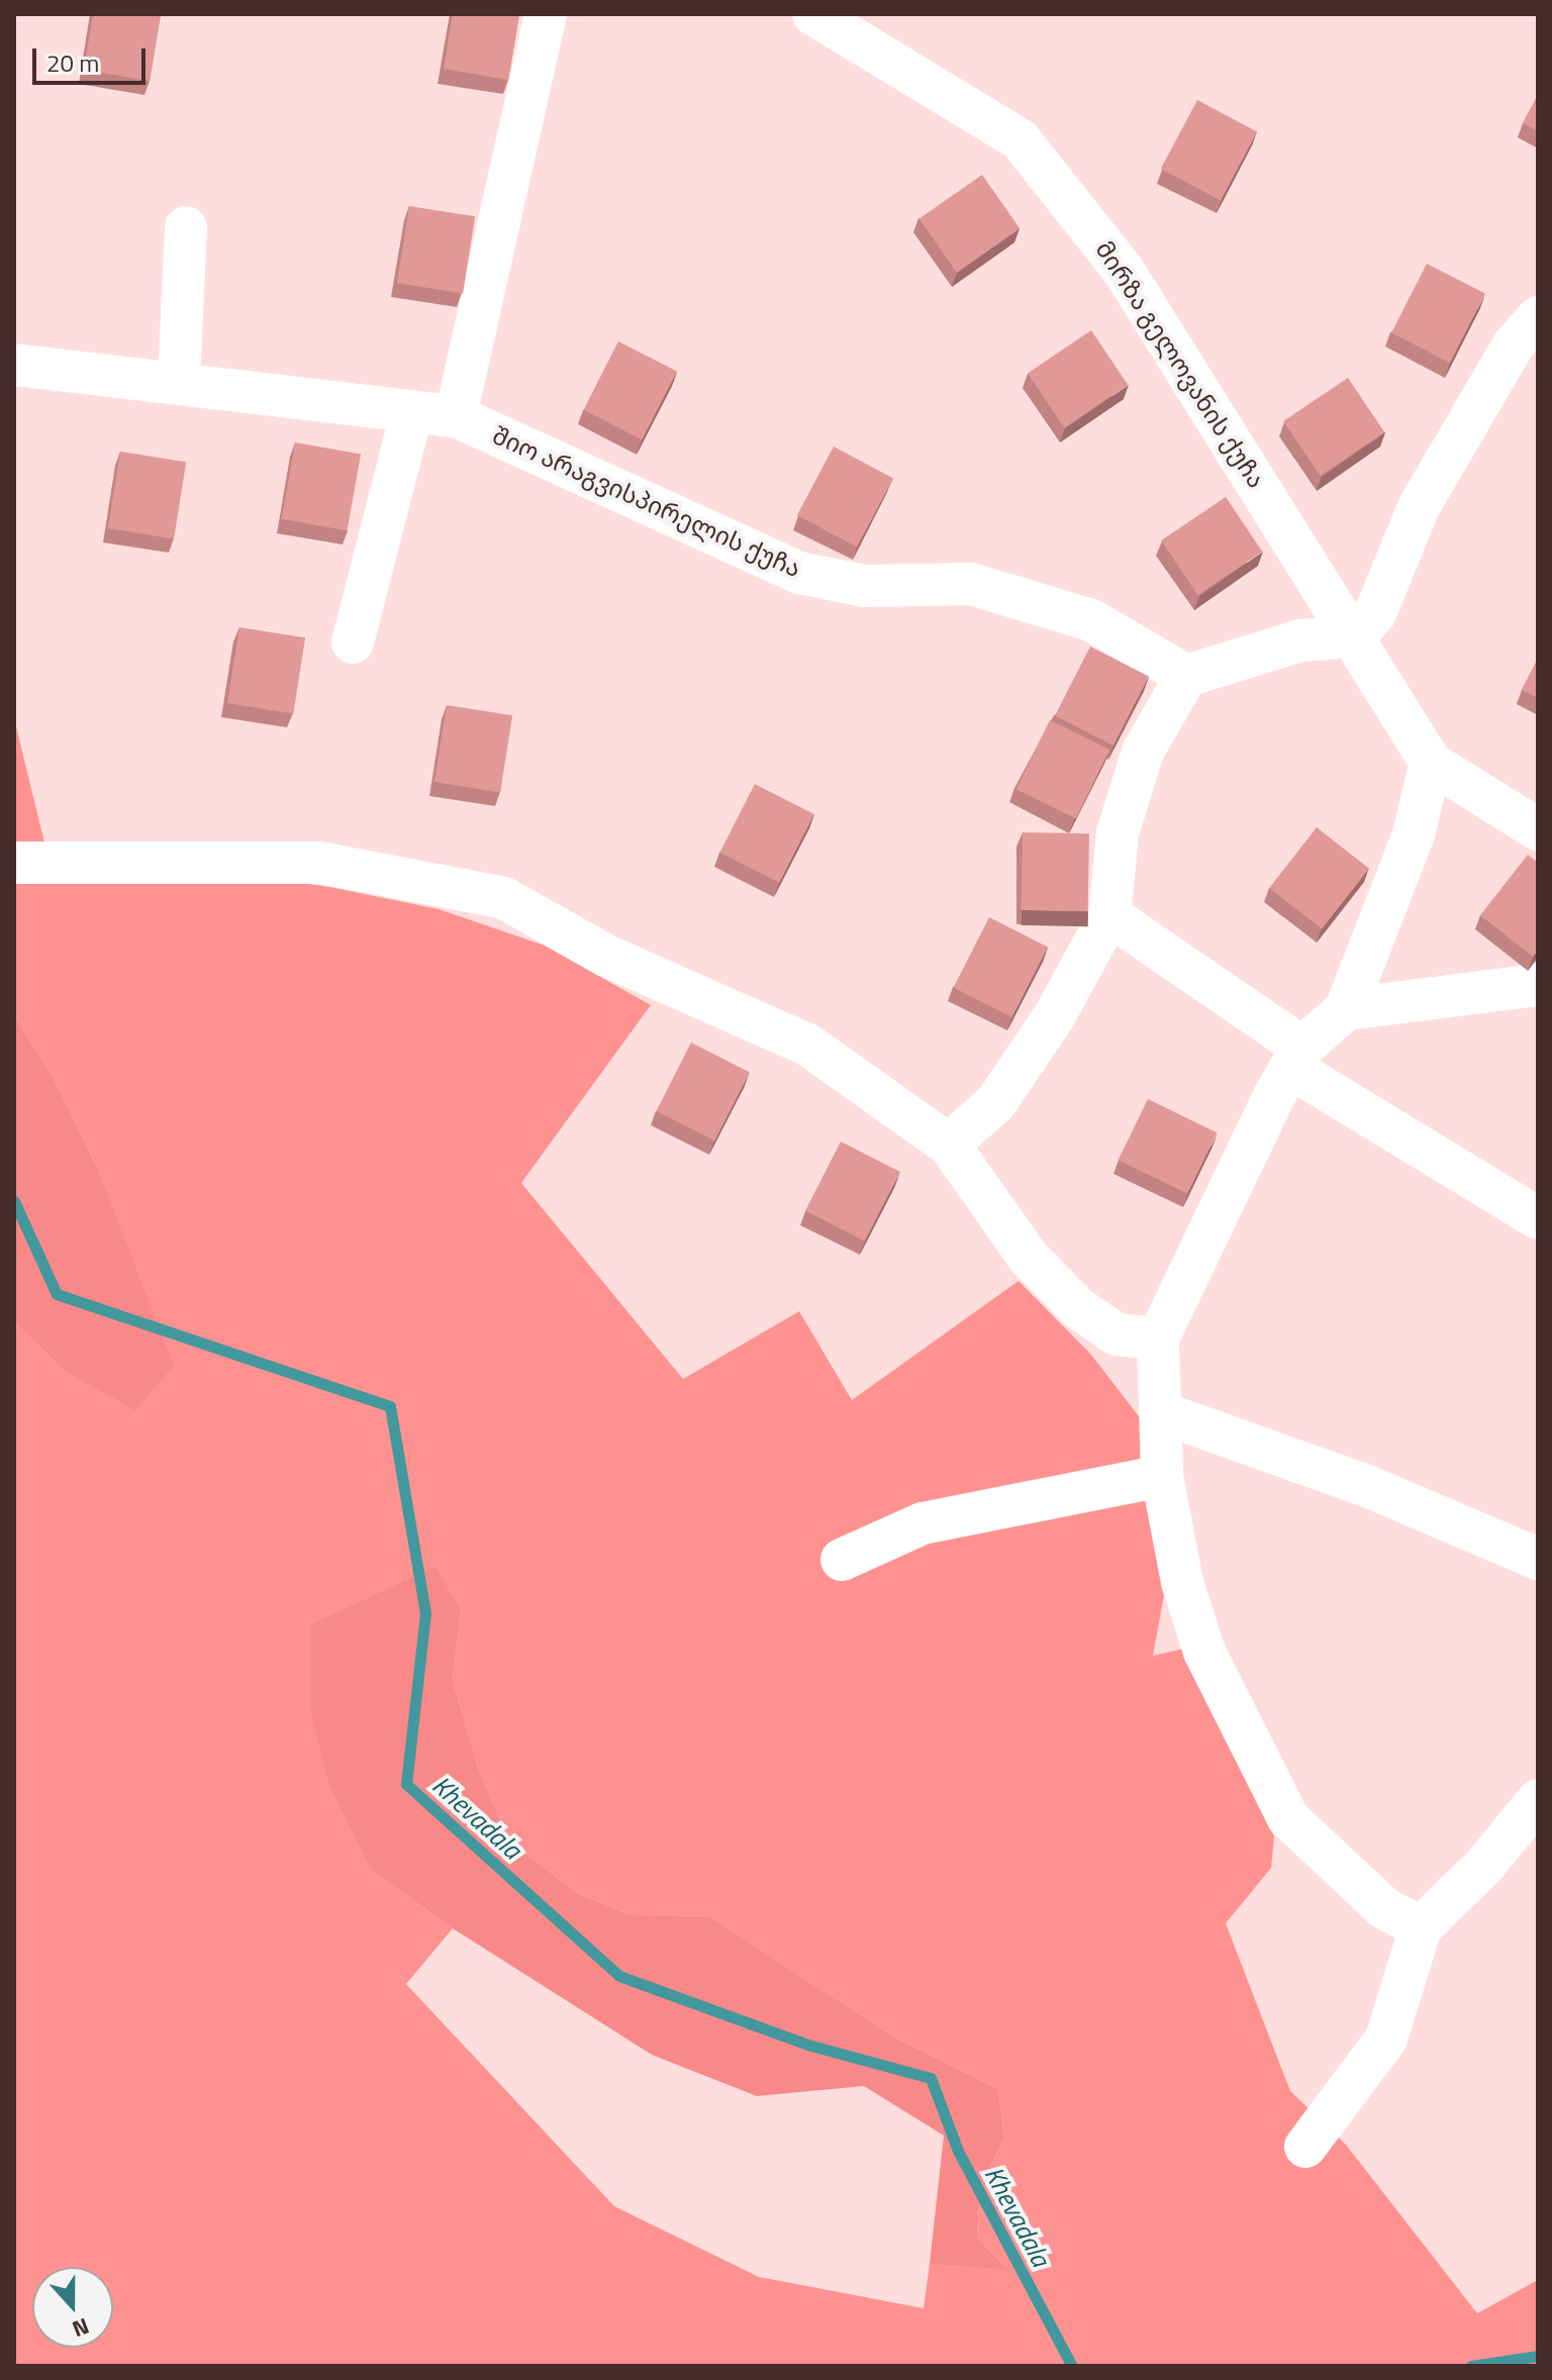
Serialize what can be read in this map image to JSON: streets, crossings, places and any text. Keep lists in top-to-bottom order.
{
  "streets": {
    "street": ["მირზა გელოვანის ქუჩა", "შიო არაგვისპირელის ქუჩა"]
  },
  "water": ["Khevadala"],
  "scale_bar": "20 m",
  "north": "bottom"
}
